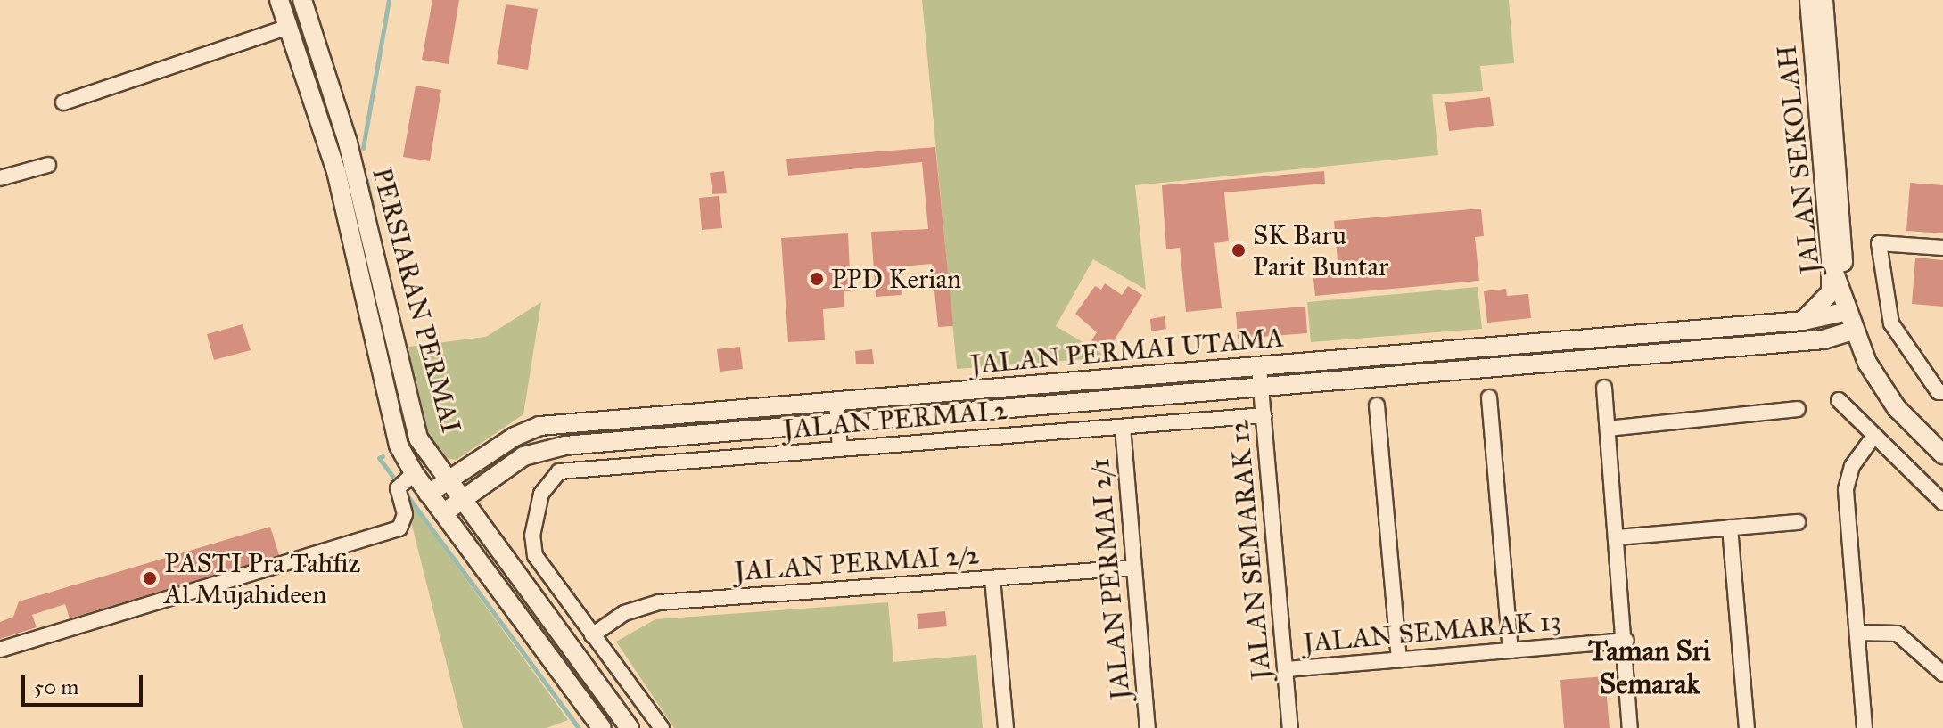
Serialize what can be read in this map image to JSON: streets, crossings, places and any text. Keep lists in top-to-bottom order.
{
  "streets": {
    "street": [
      "JALAN SEKOLAH",
      "PERSIARAN PERMAI",
      "JALAN PERMAI UTAMA",
      "JALAN PERMAI 2",
      "JALAN SEMARAK 12",
      "JALAN PERMAI 2/2",
      "JALAN PERMAI 2/1",
      "JALAN SEMARAK 13"
    ]
  },
  "crossings": [
    ["JALAN SEKOLAH", "JALAN PERMAI UTAMA"],
    ["PERSIARAN PERMAI", "JALAN PERMAI UTAMA"],
    ["JALAN PERMAI UTAMA", "JALAN SEMARAK 12"],
    ["JALAN PERMAI 2", "JALAN SEMARAK 12"],
    ["JALAN PERMAI 2", "JALAN PERMAI 2/2"],
    ["JALAN PERMAI 2", "JALAN PERMAI 2/1"],
    ["JALAN SEMARAK 12", "JALAN SEMARAK 13"],
    ["JALAN PERMAI 2/2", "JALAN PERMAI 2/1"]
  ],
  "districts": ["Taman Sri Semarak"],
  "places": ["SK Baru Parit Buntar", "PPD Kerian", "PASTI Pra Tahfiz Al Mujahideen"],
  "scale_bar": "50 m"
}
